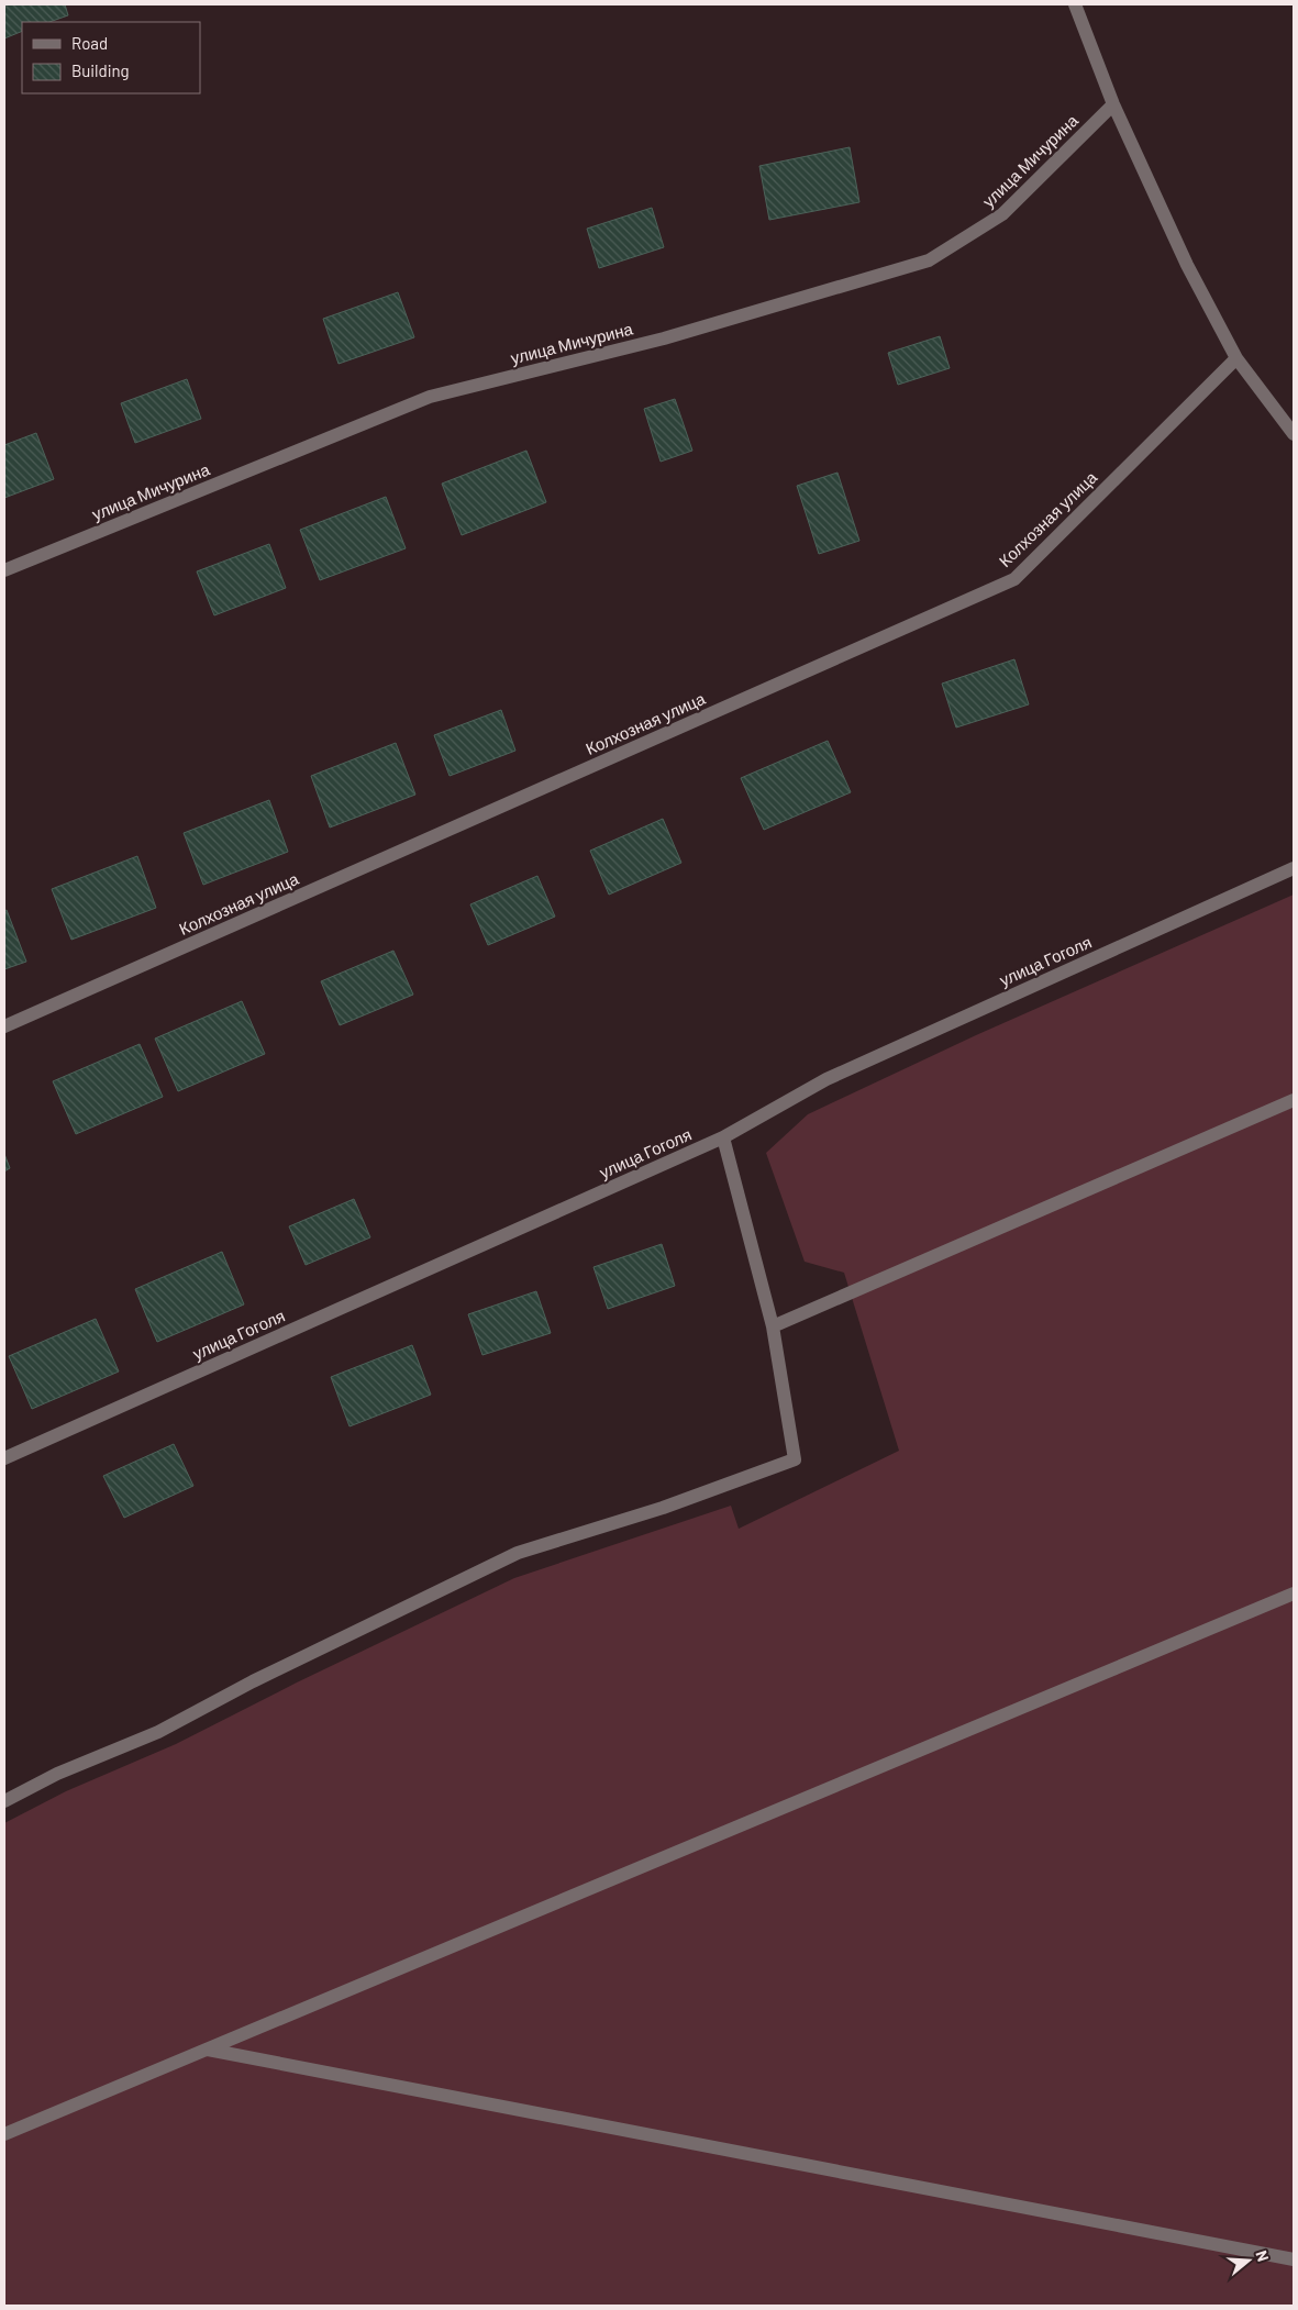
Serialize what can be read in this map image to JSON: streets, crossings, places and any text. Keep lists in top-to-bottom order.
{
  "streets": {
    "street": ["улица Мичурина", "Колхозная улица", "улица Гоголя"]
  },
  "legend": ["Road", "Building"],
  "north": "right"
}
